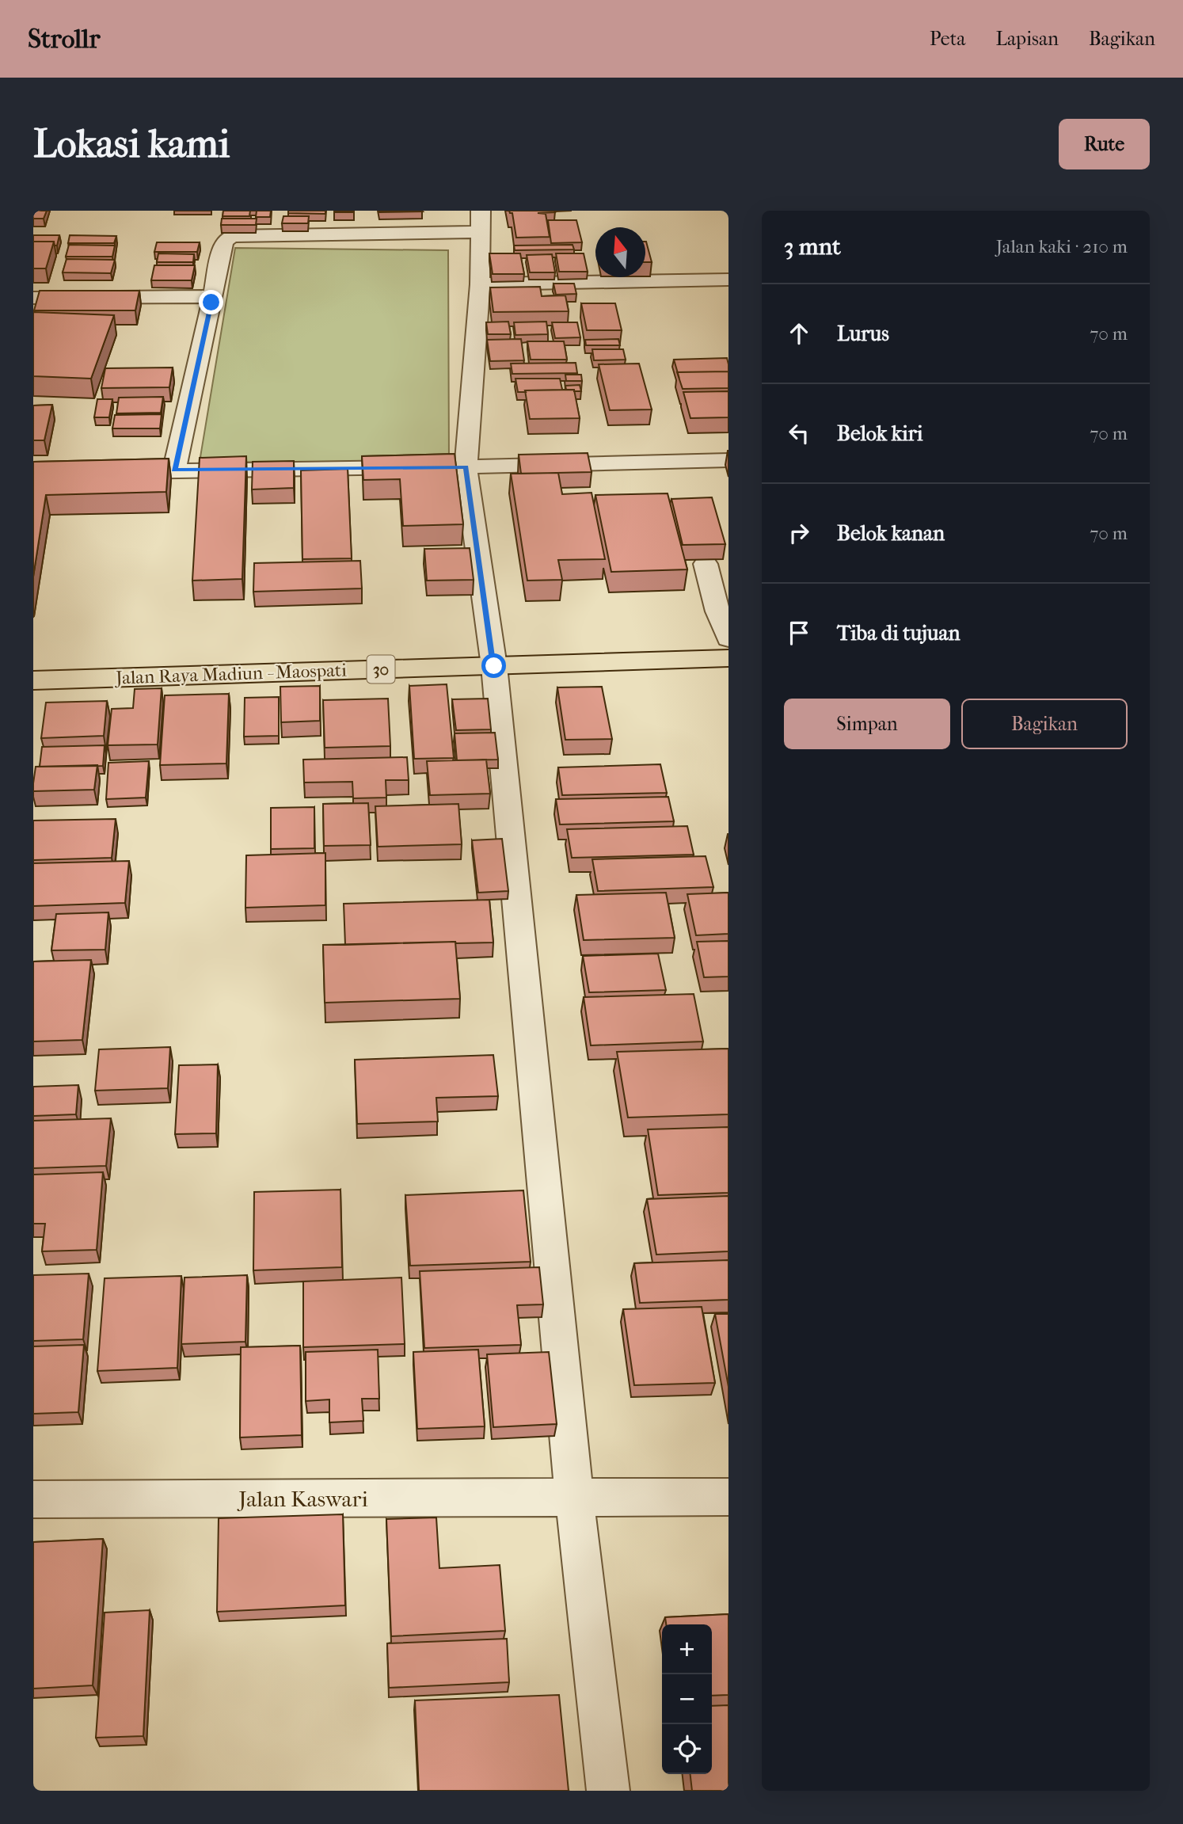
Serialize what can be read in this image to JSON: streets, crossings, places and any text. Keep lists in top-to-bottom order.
{
  "streets": {
    "highway": ["30", "Jalan Raya Madiun - Maospati"],
    "street": ["Jalan Kaswari"]
  },
  "north": "top",
  "page": {
    "header": "Strollr",
    "nav": ["Peta", "Lapisan", "Bagikan"],
    "buttons": [
      "Rute",
      ["Simpan", "Bagikan"]
    ],
    "title": "Lokasi kami",
    "heading": ["3 mnt", "Jalan kaki · 210 m"],
    "list": [
      ["Lurus", "70 m"],
      ["Belok kiri", "70 m"],
      ["Belok kanan", "70 m"],
      "Tiba di tujuan"
    ],
    "map_buttons": ["+", "−"]
  }
}
